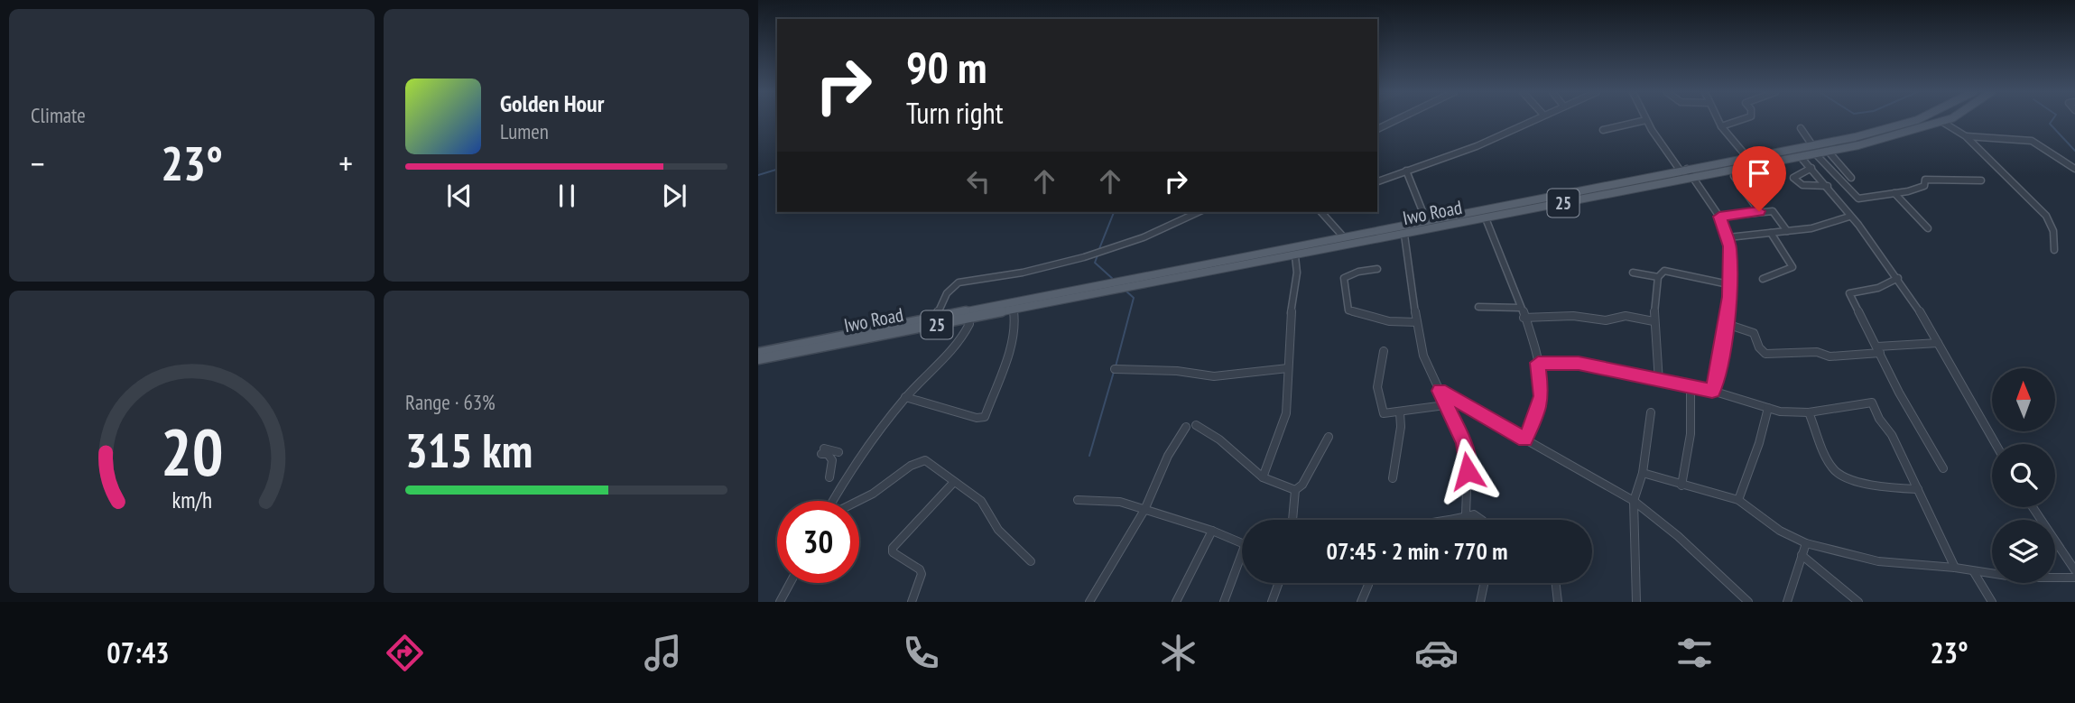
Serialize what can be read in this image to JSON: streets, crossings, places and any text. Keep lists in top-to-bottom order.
{
  "streets": {
    "main road": ["25", "Iwo Road"]
  },
  "north": "top",
  "page": {
    "tile": [
      "Climate",
      ["Range · 63%", "315 km"]
    ],
    "turn": ["90 m", "Turn right"],
    "song": ["Golden Hour", "Lumen"],
    "heat": ["−", "23°", "+"],
    "limit": "30",
    "trip": "07:45 · 2 min · 770 m",
    "tabs": ["07:43", "23°"],
    "gauge": ["20", "km/h"]
  }
}
